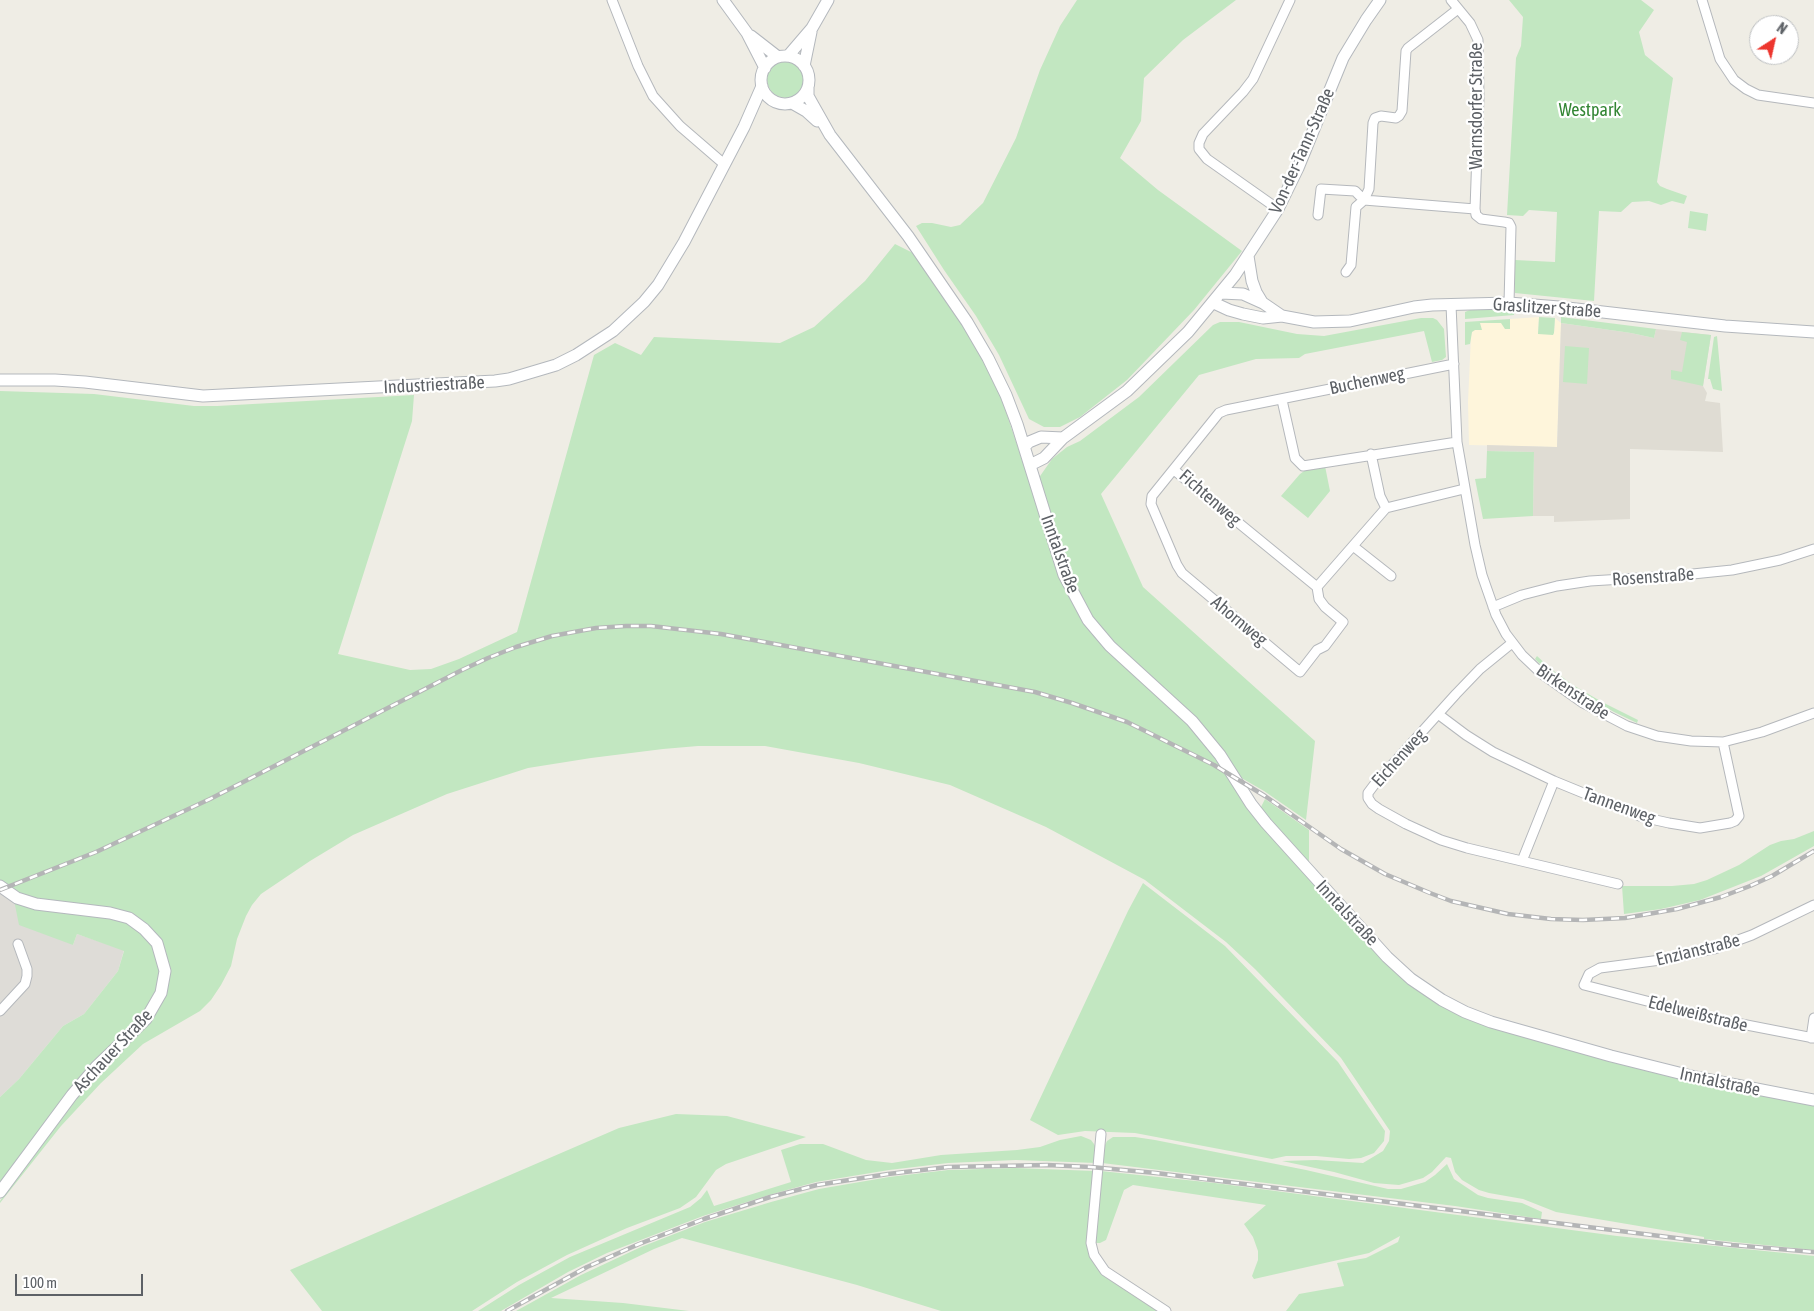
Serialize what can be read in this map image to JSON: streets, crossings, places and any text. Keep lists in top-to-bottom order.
{
  "streets": {
    "street": [
      "Warnsdorfer Straße",
      "Von-der-Tann-Straße",
      "Graslitzer Straße",
      "Buchenweg",
      "Industriestraße",
      "Fichtenweg",
      "Inntalstraße",
      "Rosenstraße",
      "Ahornweg",
      "Birkenstraße",
      "Eichenweg",
      "Tannenweg",
      "Enzianstraße",
      "Edelweißstraße",
      "Aschauer Straße"
    ]
  },
  "crossings": [
    ["Von-der-Tann-Straße", "Graslitzer Straße"],
    ["Von-der-Tann-Straße", "Inntalstraße"],
    ["Graslitzer Straße", "Birkenstraße"],
    ["Buchenweg", "Fichtenweg"],
    ["Buchenweg", "Birkenstraße"],
    ["Fichtenweg", "Ahornweg"],
    ["Rosenstraße", "Birkenstraße"],
    ["Birkenstraße", "Eichenweg"],
    ["Birkenstraße", "Tannenweg"],
    ["Eichenweg", "Tannenweg"],
    ["Enzianstraße", "Edelweißstraße"]
  ],
  "parks": ["Westpark"],
  "scale_bar": "100 m",
  "north": "top right"
}
